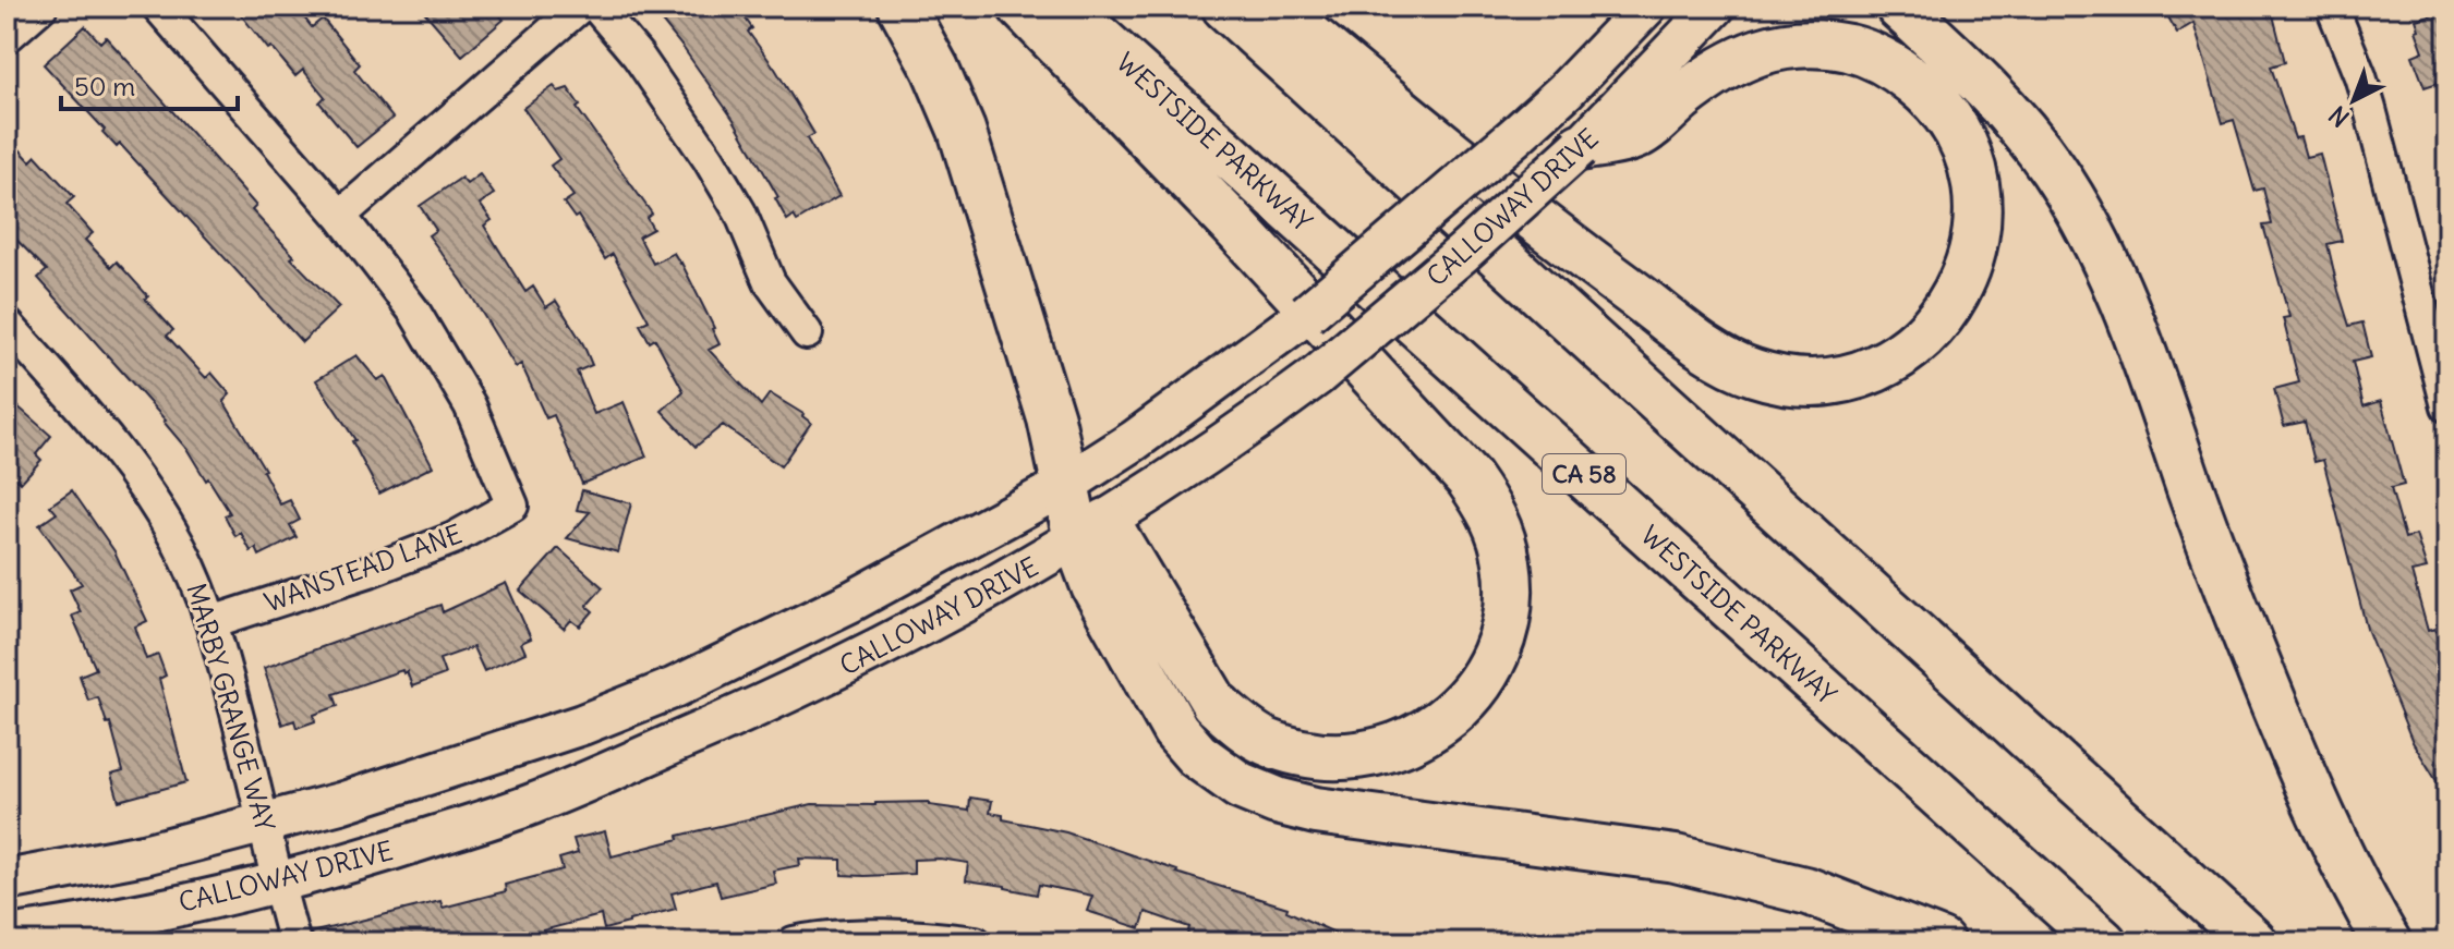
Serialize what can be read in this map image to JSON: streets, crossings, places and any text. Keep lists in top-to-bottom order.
{
  "streets": {
    "highway": ["WESTSIDE PARKWAY", "CA 58"],
    "main road": ["CALLOWAY DRIVE"],
    "street": ["WANSTEAD LANE", "MARBY GRANGE WAY"]
  },
  "crossings": [
    ["CALLOWAY DRIVE", "MARBY GRANGE WAY"],
    ["WANSTEAD LANE", "MARBY GRANGE WAY"]
  ],
  "scale_bar": "50 m",
  "north": "bottom left"
}
